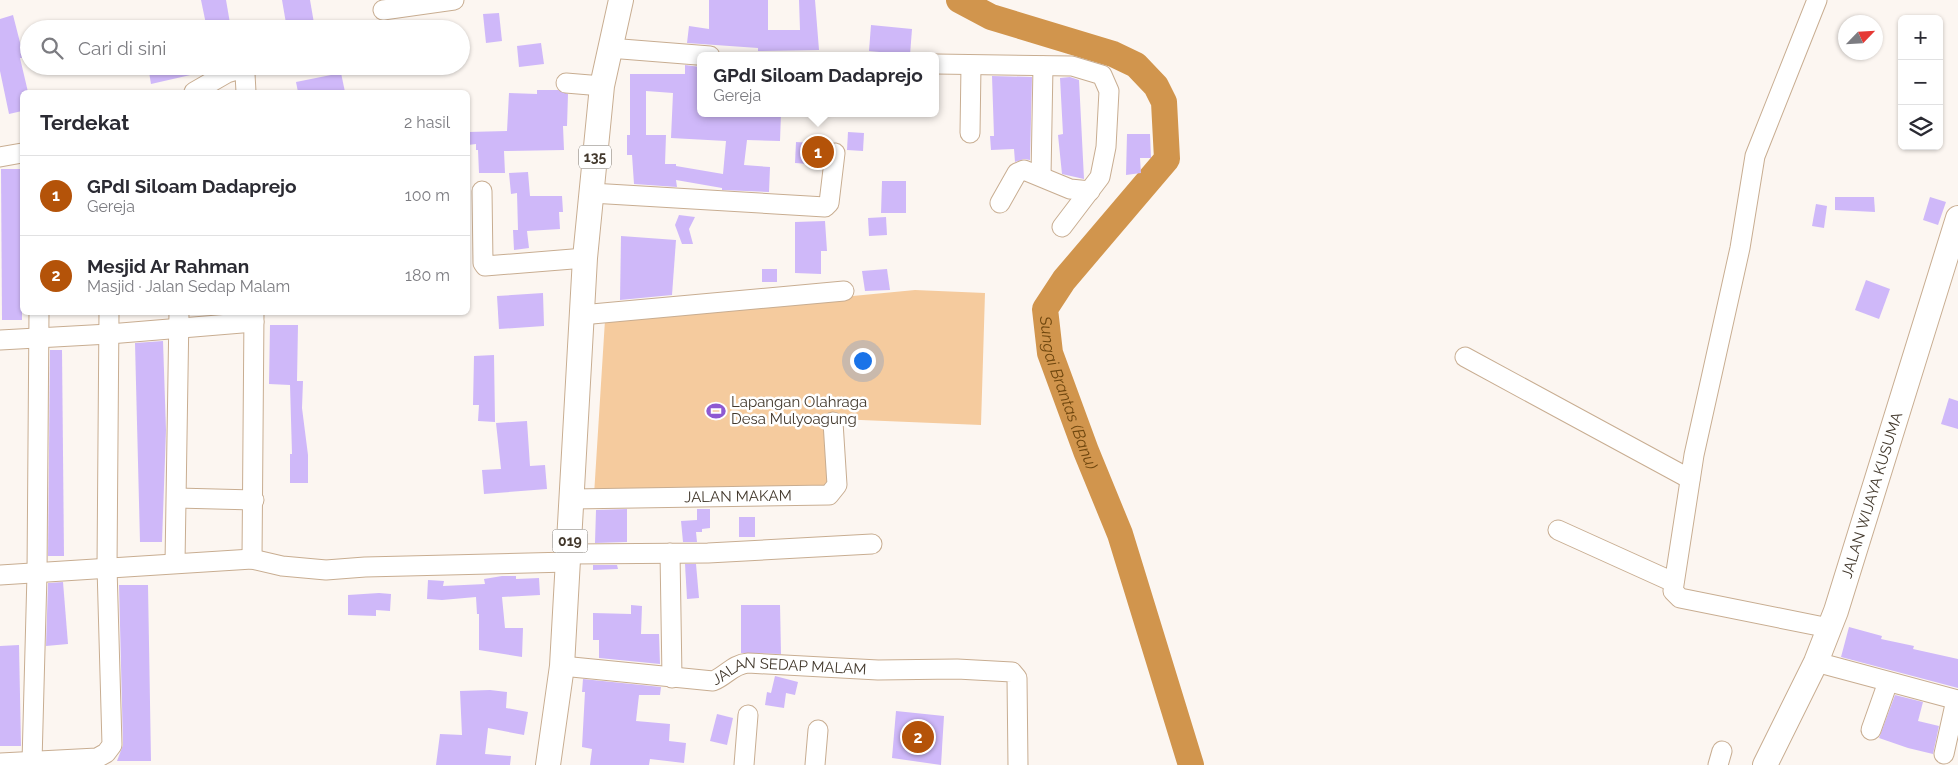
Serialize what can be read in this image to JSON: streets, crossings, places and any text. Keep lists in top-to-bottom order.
{
  "streets": {
    "main road": ["135", "JALAN WIJAYA KUSUMA", "019"],
    "street": ["JALAN MAKAM", "JALAN SEDAP MALAM"]
  },
  "crossings": [
    ["135", "019"],
    ["JALAN MAKAM", "019"],
    ["019", "JALAN SEDAP MALAM"]
  ],
  "water": ["Sungai Brantas (Banu)"],
  "places": {
    "sports": ["Lapangan Olahraga Desa Mulyoagung"]
  },
  "north": "top right",
  "page": {
    "map_buttons": ["+", "−"],
    "search": "Cari di sini",
    "popup": ["GPdI Siloam Dadaprejo", "Gereja"],
    "heading": ["Terdekat", "2 hasil"],
    "pins": ["1", "2"],
    "list": [
      {
        "mark": "1",
        "name": "GPdI Siloam Dadaprejo",
        "note": "Gereja",
        "value": "100 m"
      },
      {
        "mark": "2",
        "name": "Mesjid Ar Rahman",
        "note": "Masjid · Jalan Sedap Malam",
        "value": "180 m"
      }
    ]
  }
}
